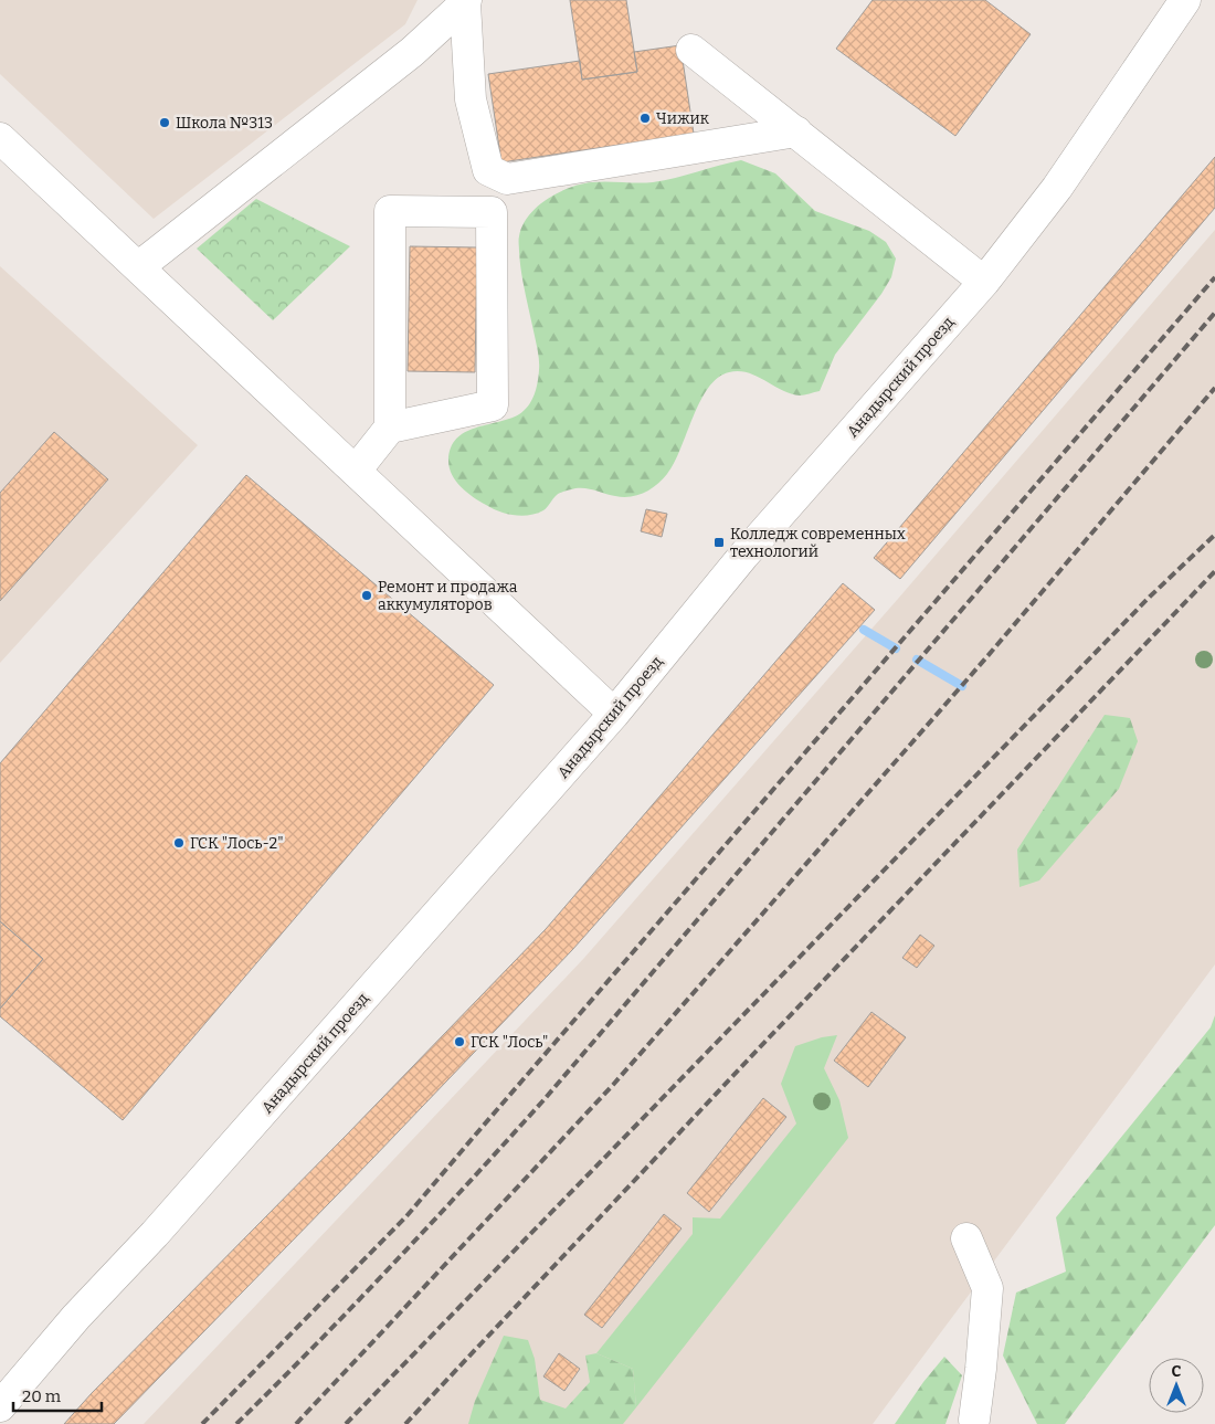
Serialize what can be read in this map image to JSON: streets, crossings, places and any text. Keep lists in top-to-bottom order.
{
  "streets": {
    "street": ["Анадырский проезд"]
  },
  "places": {
    "other": [
      "Чижик",
      "Школа №313",
      "Ремонт и продажа аккумуляторов",
      "ГСК \"Лось-2\"",
      "ГСК \"Лось\""
    ],
    "transit": ["Колледж современных технологий"]
  },
  "scale_bar": "20 m",
  "north": "top"
}
